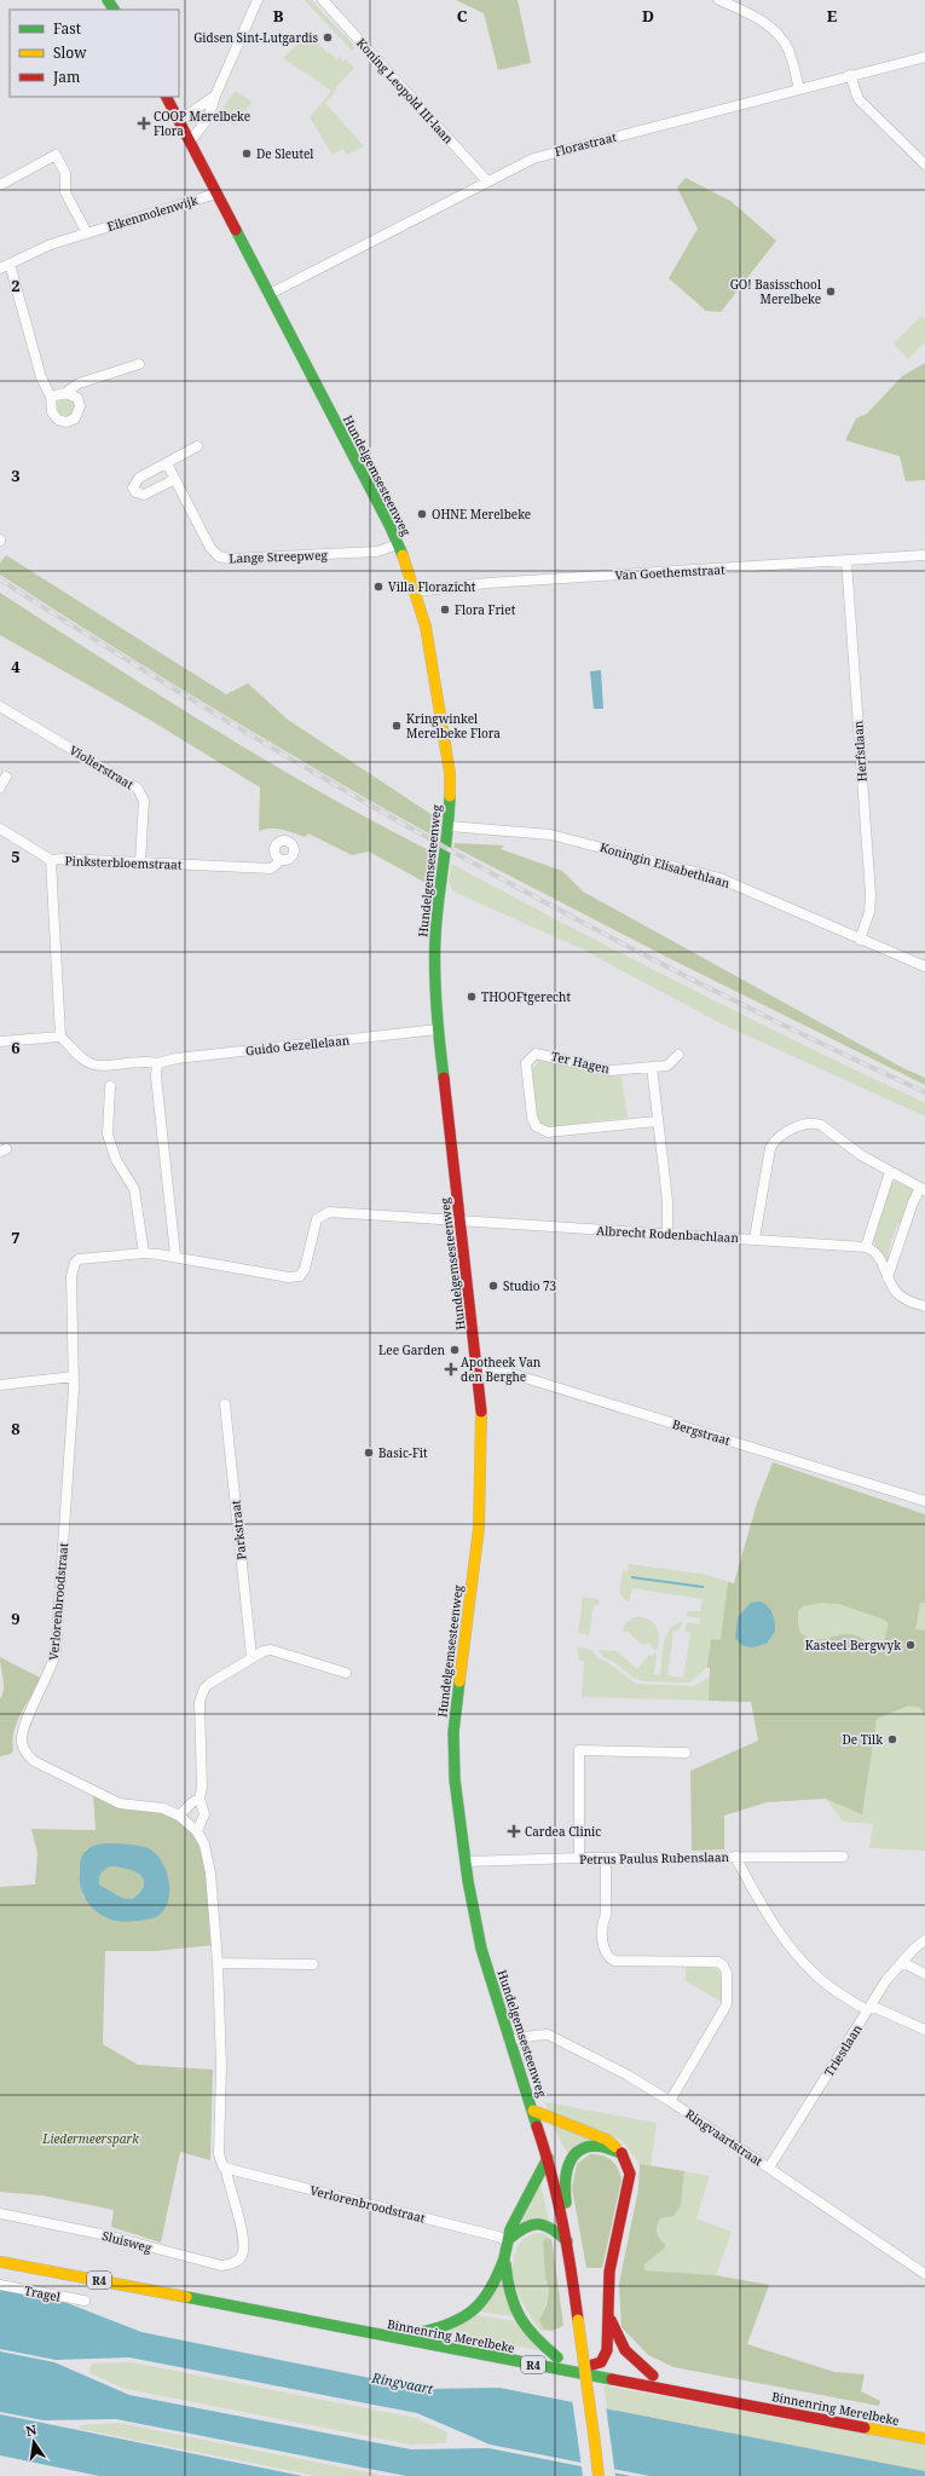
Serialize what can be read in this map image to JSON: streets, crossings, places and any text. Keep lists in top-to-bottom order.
{
  "streets": {
    "main road": ["Hundelgemsesteenweg", "R4", "Binnenring Merelbeke"],
    "street": [
      "Koning Leopold III-laan",
      "Florastraat",
      "Eikenmolenwijk",
      "Lange Streepweg",
      "Van Goethemstraat",
      "Herfstlaan",
      "Violierstraat",
      "Pinksterbloemstraat",
      "Koningin Elisabethlaan",
      "Guido Gezellelaan",
      "Ter Hagen",
      "Albrecht Rodenbachlaan",
      "Bergstraat",
      "Parkstraat",
      "Verlorenbroodstraat",
      "Petrus Paulus Rubenslaan",
      "Triestlaan",
      "Ringvaartstraat",
      "Sluisweg",
      "Tragel"
    ]
  },
  "crossings": [
    ["Koning Leopold III-laan", "Florastraat"],
    ["Florastraat", "Hundelgemsesteenweg"],
    ["Eikenmolenwijk", "Hundelgemsesteenweg"],
    ["Hundelgemsesteenweg", "Lange Streepweg"],
    ["Hundelgemsesteenweg", "Van Goethemstraat"],
    ["Hundelgemsesteenweg", "Koningin Elisabethlaan"],
    ["Hundelgemsesteenweg", "Guido Gezellelaan"],
    ["Hundelgemsesteenweg", "Albrecht Rodenbachlaan"],
    ["Hundelgemsesteenweg", "Bergstraat"],
    ["Hundelgemsesteenweg", "Verlorenbroodstraat"],
    ["Hundelgemsesteenweg", "Petrus Paulus Rubenslaan"],
    ["Hundelgemsesteenweg", "Ringvaartstraat"],
    ["Van Goethemstraat", "Herfstlaan"],
    ["Herfstlaan", "Koningin Elisabethlaan"],
    ["Violierstraat", "Pinksterbloemstraat"],
    ["Pinksterbloemstraat", "Guido Gezellelaan"],
    ["Albrecht Rodenbachlaan", "Verlorenbroodstraat"],
    ["Verlorenbroodstraat", "Sluisweg"],
    ["Triestlaan", "Ringvaartstraat"],
    ["R4", "Binnenring Merelbeke"]
  ],
  "water": ["Ringvaart"],
  "parks": ["Liedermeerspark"],
  "places": {
    "other": [
      "Gidsen Sint-Lutgardis",
      "De Sleutel",
      "GO! Basisschool Merelbeke",
      "OHNE Merelbeke",
      "Villa Florazicht",
      "Flora Friet",
      "Kringwinkel Merelbeke Flora",
      "THOOFtgerecht",
      "Studio 73",
      "Lee Garden",
      "Basic-Fit",
      "Kasteel Bergwyk",
      "De Tilk"
    ],
    "health": ["COOP Merelbeke Flora", "Apotheek Van den Berghe", "Cardea Clinic"]
  },
  "legend": ["Fast", "Slow", "Jam"],
  "north": "top",
  "grid": {
    "columns": [
      "B",
      "C",
      "D",
      "E"
    ],
    "rows": [
      "2",
      "3",
      "4",
      "5",
      "6",
      "7",
      "8",
      "9"
    ]
  }
}
